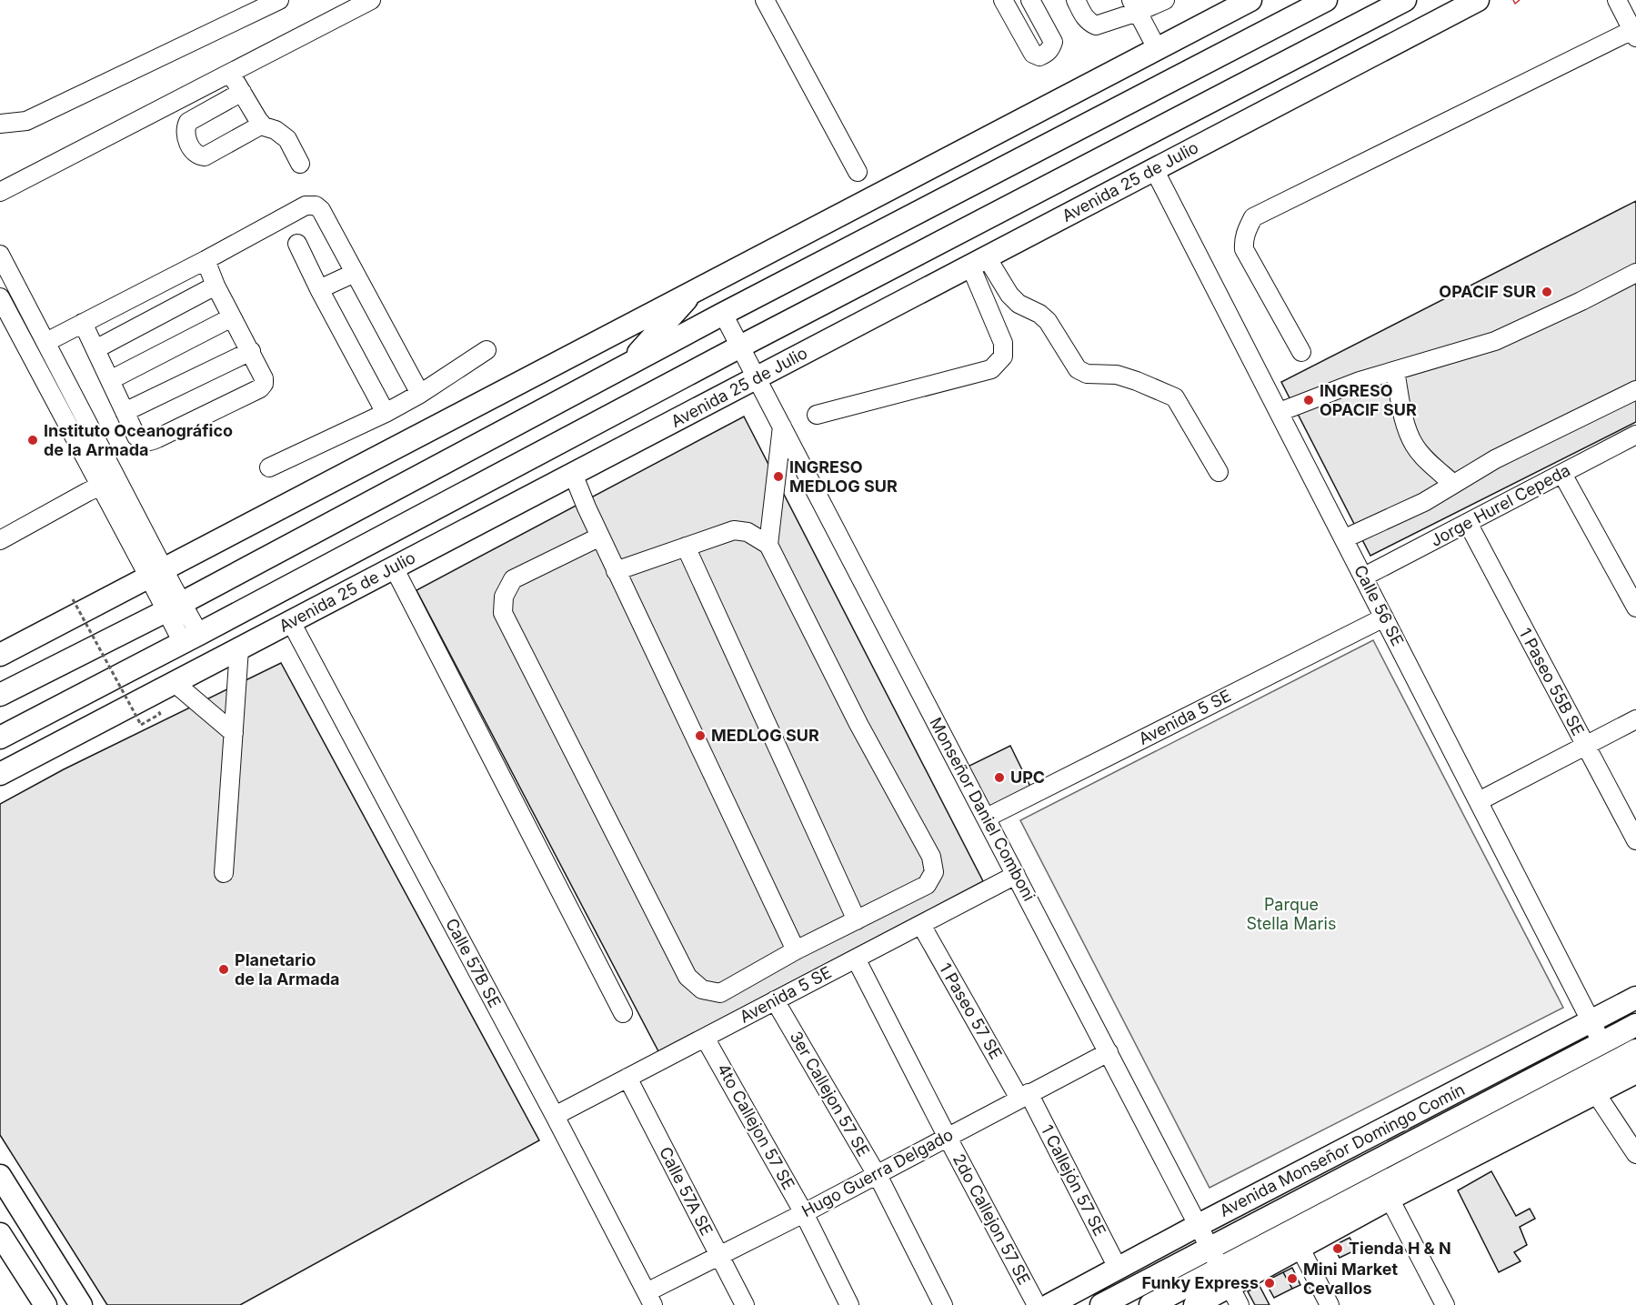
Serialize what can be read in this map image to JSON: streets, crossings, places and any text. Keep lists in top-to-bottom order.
{
  "streets": {
    "main road": ["Avenida 25 de Julio", "Avenida Monseñor Domingo Comín"],
    "street": [
      "Jorge Hurel Cepeda",
      "Calle 56 SE",
      "1 Paseo 55B SE",
      "Avenida 5 SE",
      "Monseñor Daniel Comboni",
      "Calle 57B SE",
      "1 Paseo 57 SE",
      "3er Callejon 57 SE",
      "4to Callejon 57 SE",
      "Hugo Guerra Delgado",
      "1 Callejón 57 SE",
      "Calle 57A SE",
      "2do Callejon 57 SE"
    ]
  },
  "crossings": [
    ["Avenida 25 de Julio", "Calle 56 SE"],
    ["Avenida 25 de Julio", "Monseñor Daniel Comboni"],
    ["Avenida 25 de Julio", "Calle 57B SE"],
    ["Jorge Hurel Cepeda", "Calle 56 SE"],
    ["Jorge Hurel Cepeda", "1 Paseo 55B SE"],
    ["Calle 56 SE", "Avenida 5 SE"],
    ["Calle 56 SE", "Avenida Monseñor Domingo Comín"],
    ["Avenida 5 SE", "Monseñor Daniel Comboni"],
    ["Avenida 5 SE", "Calle 57B SE"],
    ["Avenida 5 SE", "1 Paseo 57 SE"],
    ["Avenida 5 SE", "3er Callejon 57 SE"],
    ["Avenida 5 SE", "4to Callejon 57 SE"],
    ["Avenida 5 SE", "Calle 57A SE"],
    ["Avenida 5 SE", "2do Callejon 57 SE"],
    ["Monseñor Daniel Comboni", "Avenida Monseñor Domingo Comín"],
    ["Monseñor Daniel Comboni", "Hugo Guerra Delgado"],
    ["Calle 57B SE", "Hugo Guerra Delgado"],
    ["1 Paseo 57 SE", "Hugo Guerra Delgado"],
    ["1 Paseo 57 SE", "1 Callejón 57 SE"],
    ["3er Callejon 57 SE", "Hugo Guerra Delgado"],
    ["4to Callejon 57 SE", "Hugo Guerra Delgado"],
    ["Avenida Monseñor Domingo Comín", "1 Callejón 57 SE"],
    ["Hugo Guerra Delgado", "1 Callejón 57 SE"],
    ["Hugo Guerra Delgado", "Calle 57A SE"],
    ["Hugo Guerra Delgado", "2do Callejon 57 SE"]
  ],
  "parks": ["Parque Stella Maris"],
  "places": [
    "OPACIF SUR",
    "INGRESO OPACIF SUR",
    "Instituto Oceanográfico de la Armada",
    "INGRESO MEDLOG SUR",
    "MEDLOG SUR",
    "UPC",
    "Planetario de la Armada",
    "Tienda H & N",
    "Mini Market Cevallos",
    "Funky Express"
  ]
}
